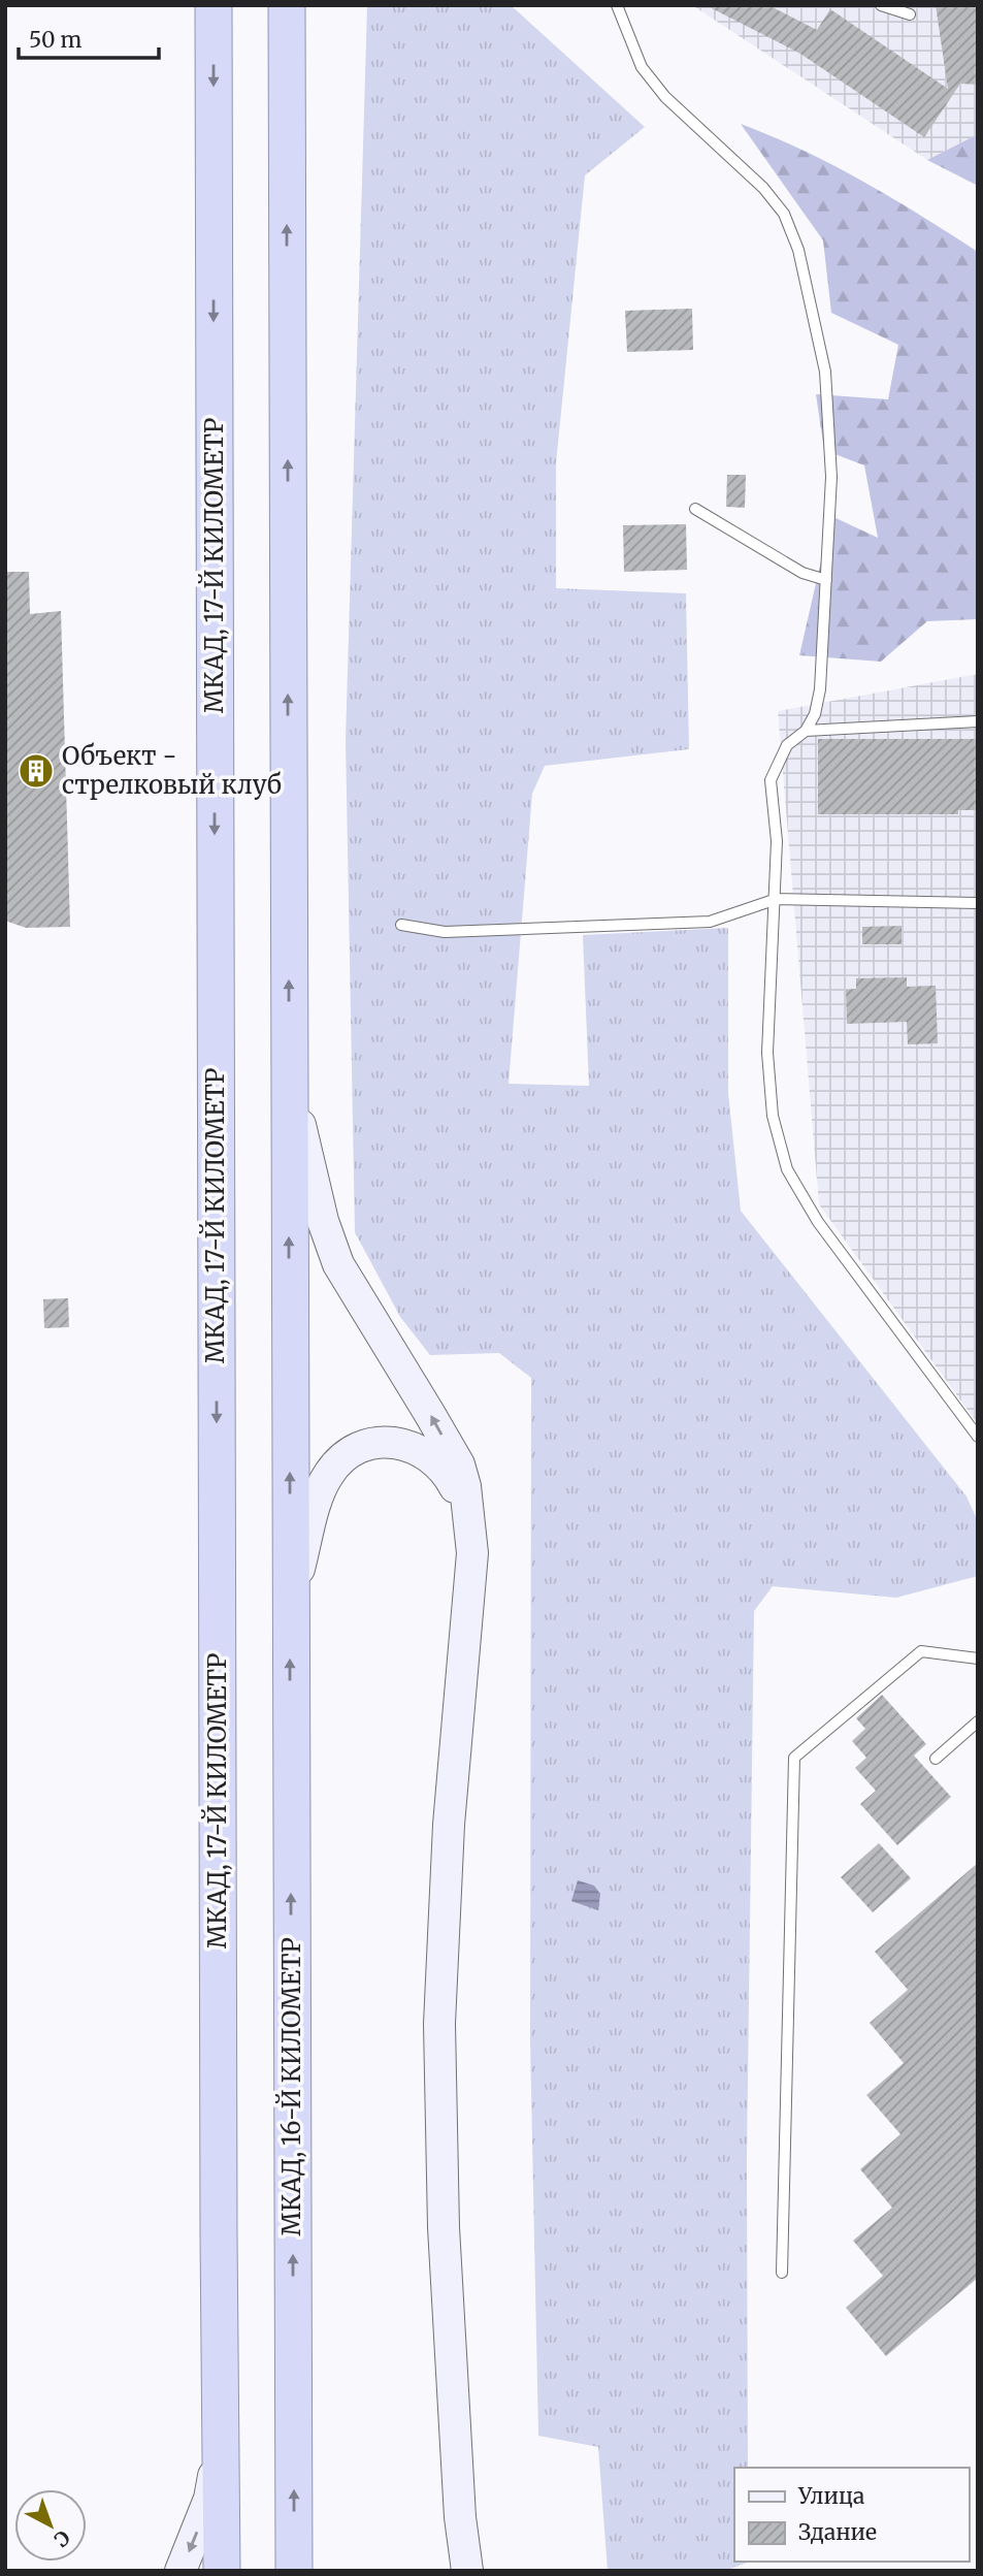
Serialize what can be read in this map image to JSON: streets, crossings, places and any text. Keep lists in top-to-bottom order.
{
  "streets": {
    "highway": ["МКАД, 17-Й КИЛОМЕТР", "МКАД, 16-Й КИЛОМЕТР"]
  },
  "one_way": ["МКАД, 16-Й КИЛОМЕТР"],
  "places": {
    "building": ["Объект - стрелковый клуб"]
  },
  "legend": ["Улица", "Здание"],
  "scale_bar": "50 m",
  "north": "bottom right"
}
